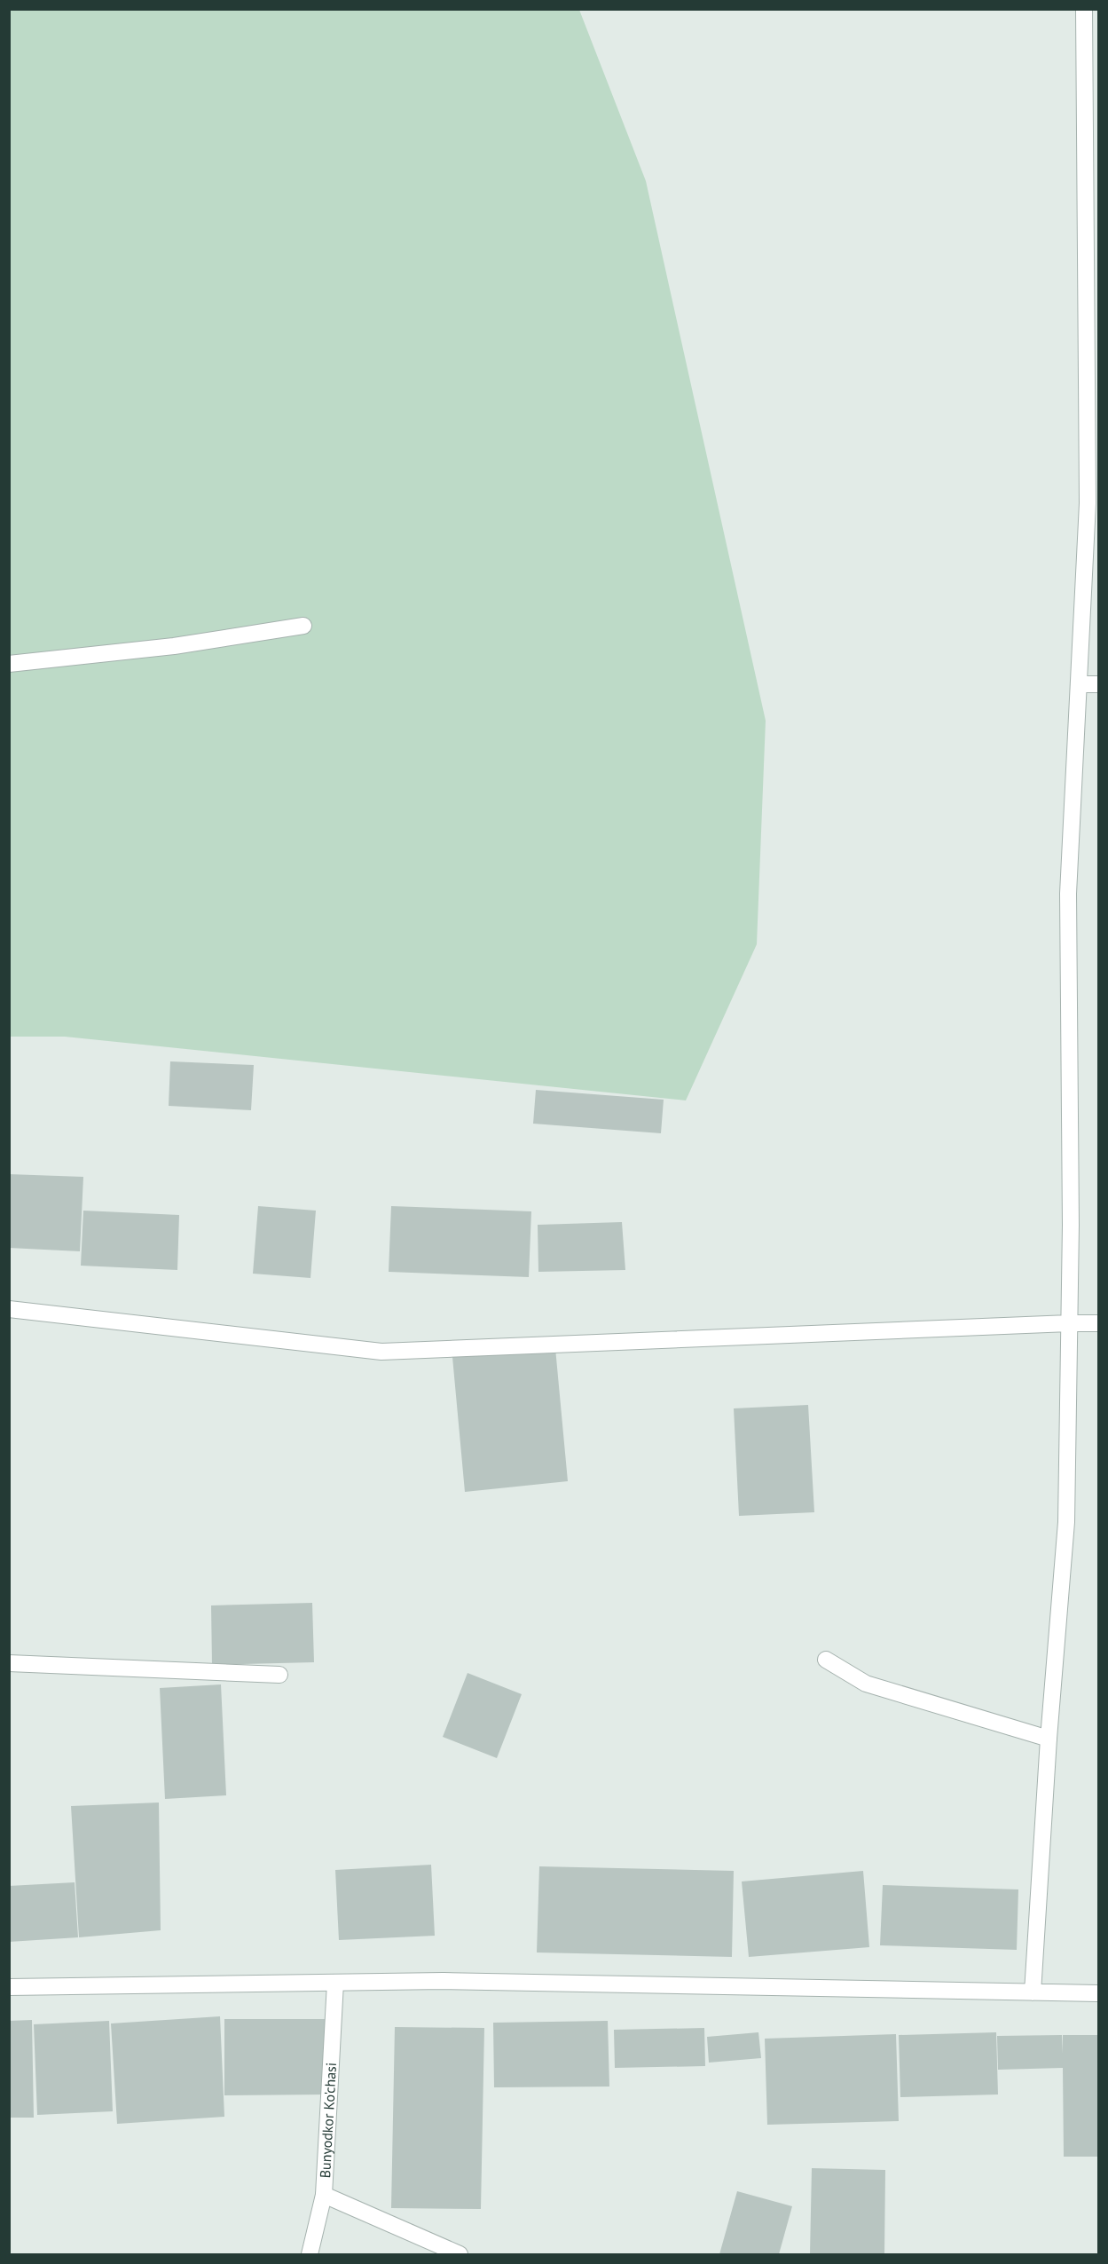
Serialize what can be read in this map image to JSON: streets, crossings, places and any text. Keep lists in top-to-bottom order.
{
  "streets": {
    "street": ["Bunyodkor Ko'chasi"]
  }
}
